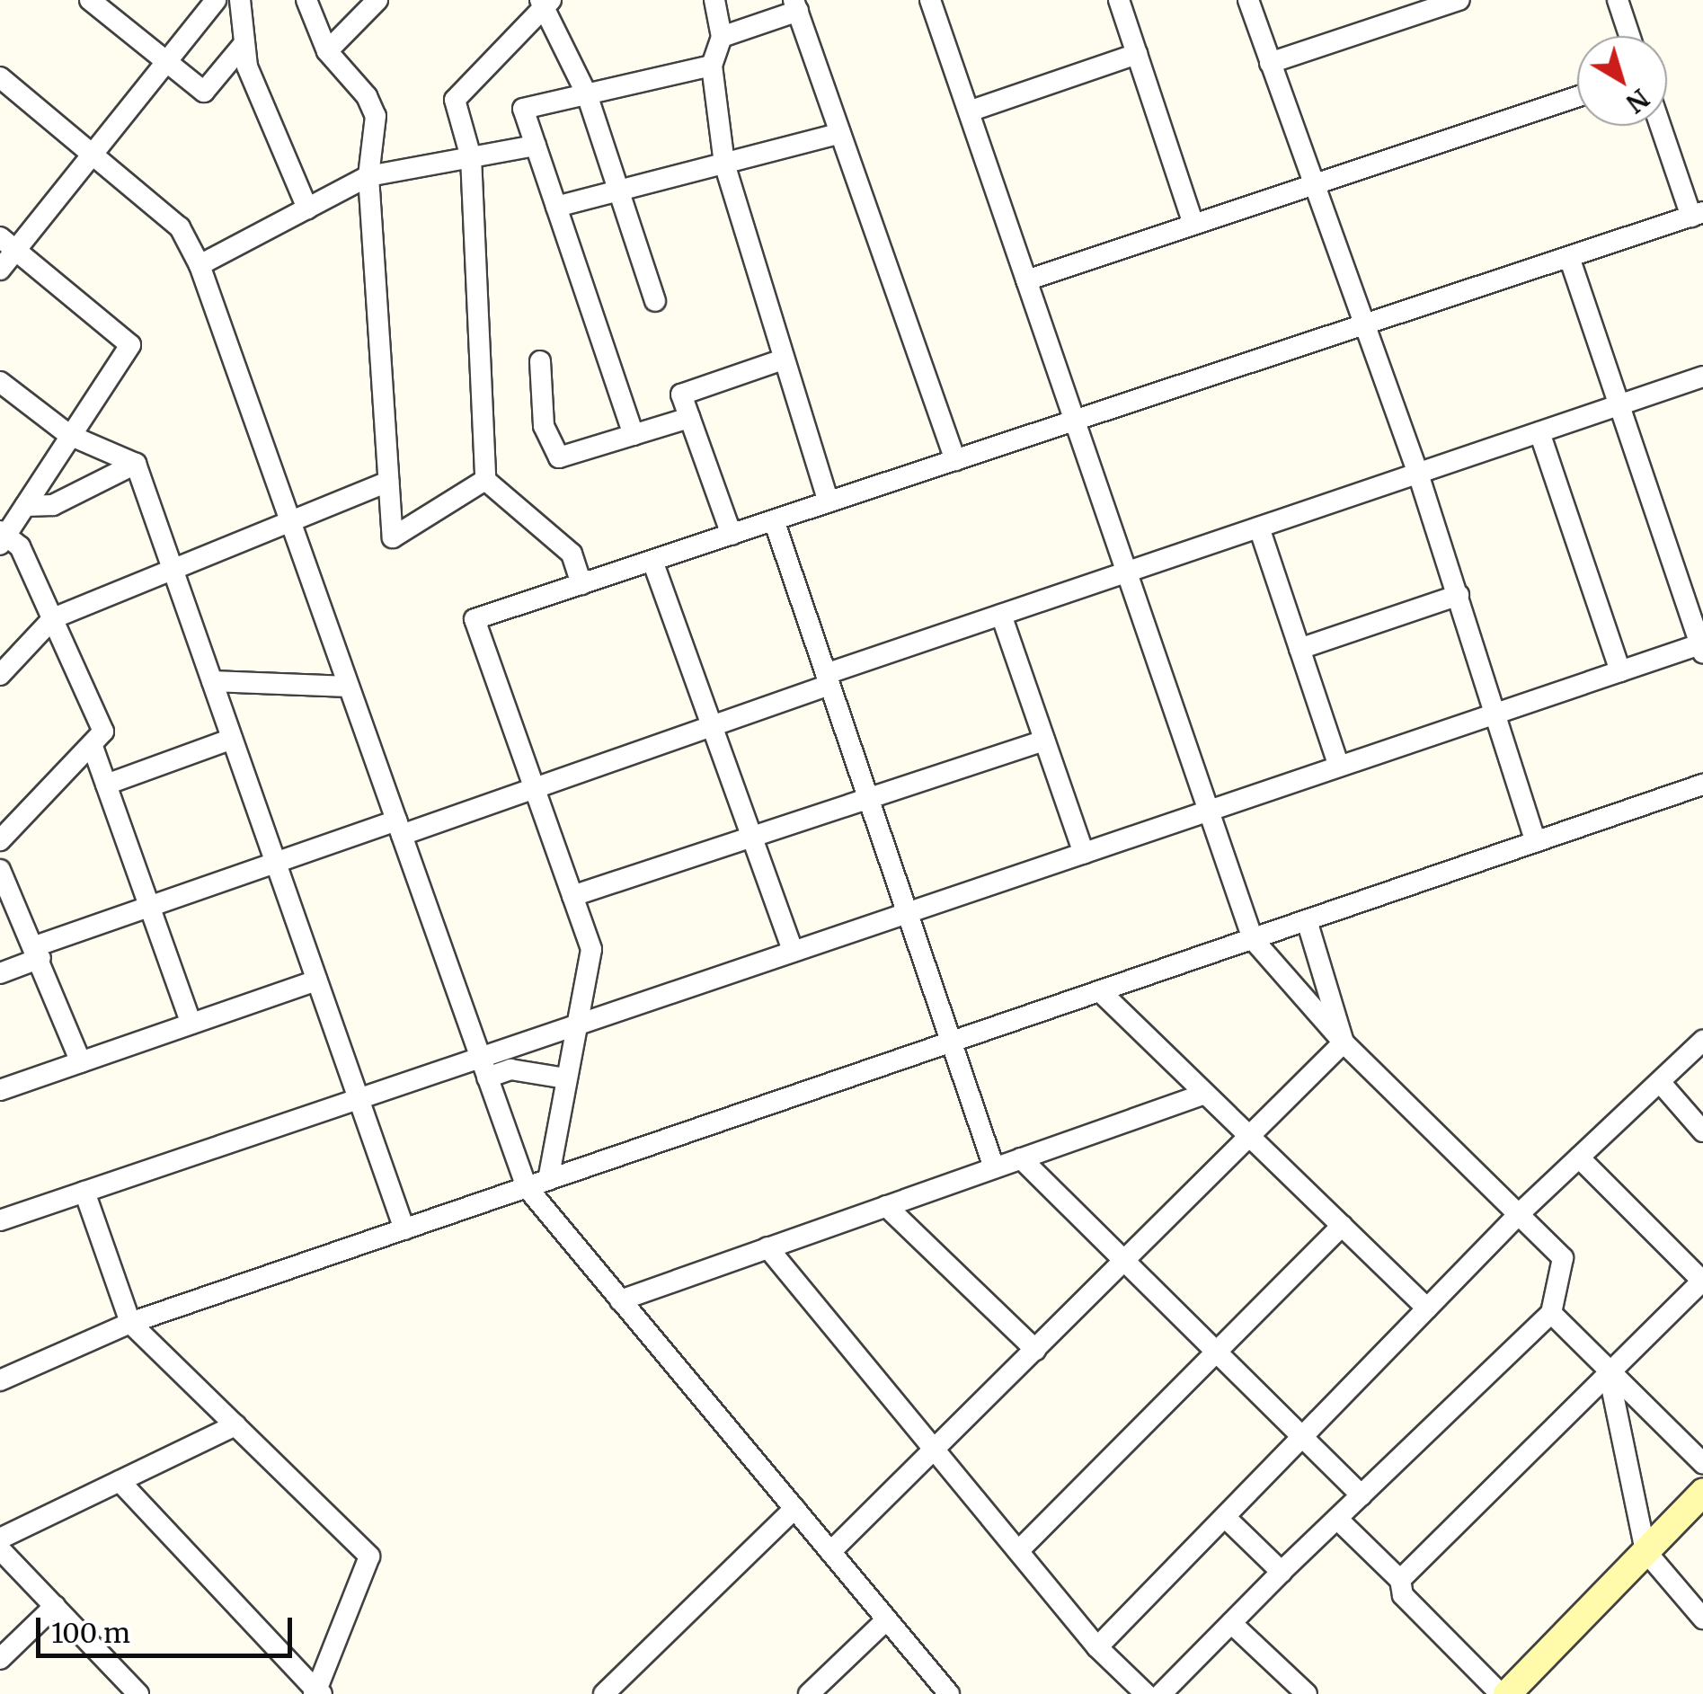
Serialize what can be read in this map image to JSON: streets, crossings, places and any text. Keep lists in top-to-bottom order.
{
  "scale_bar": "100 m",
  "north": "bottom right"
}
